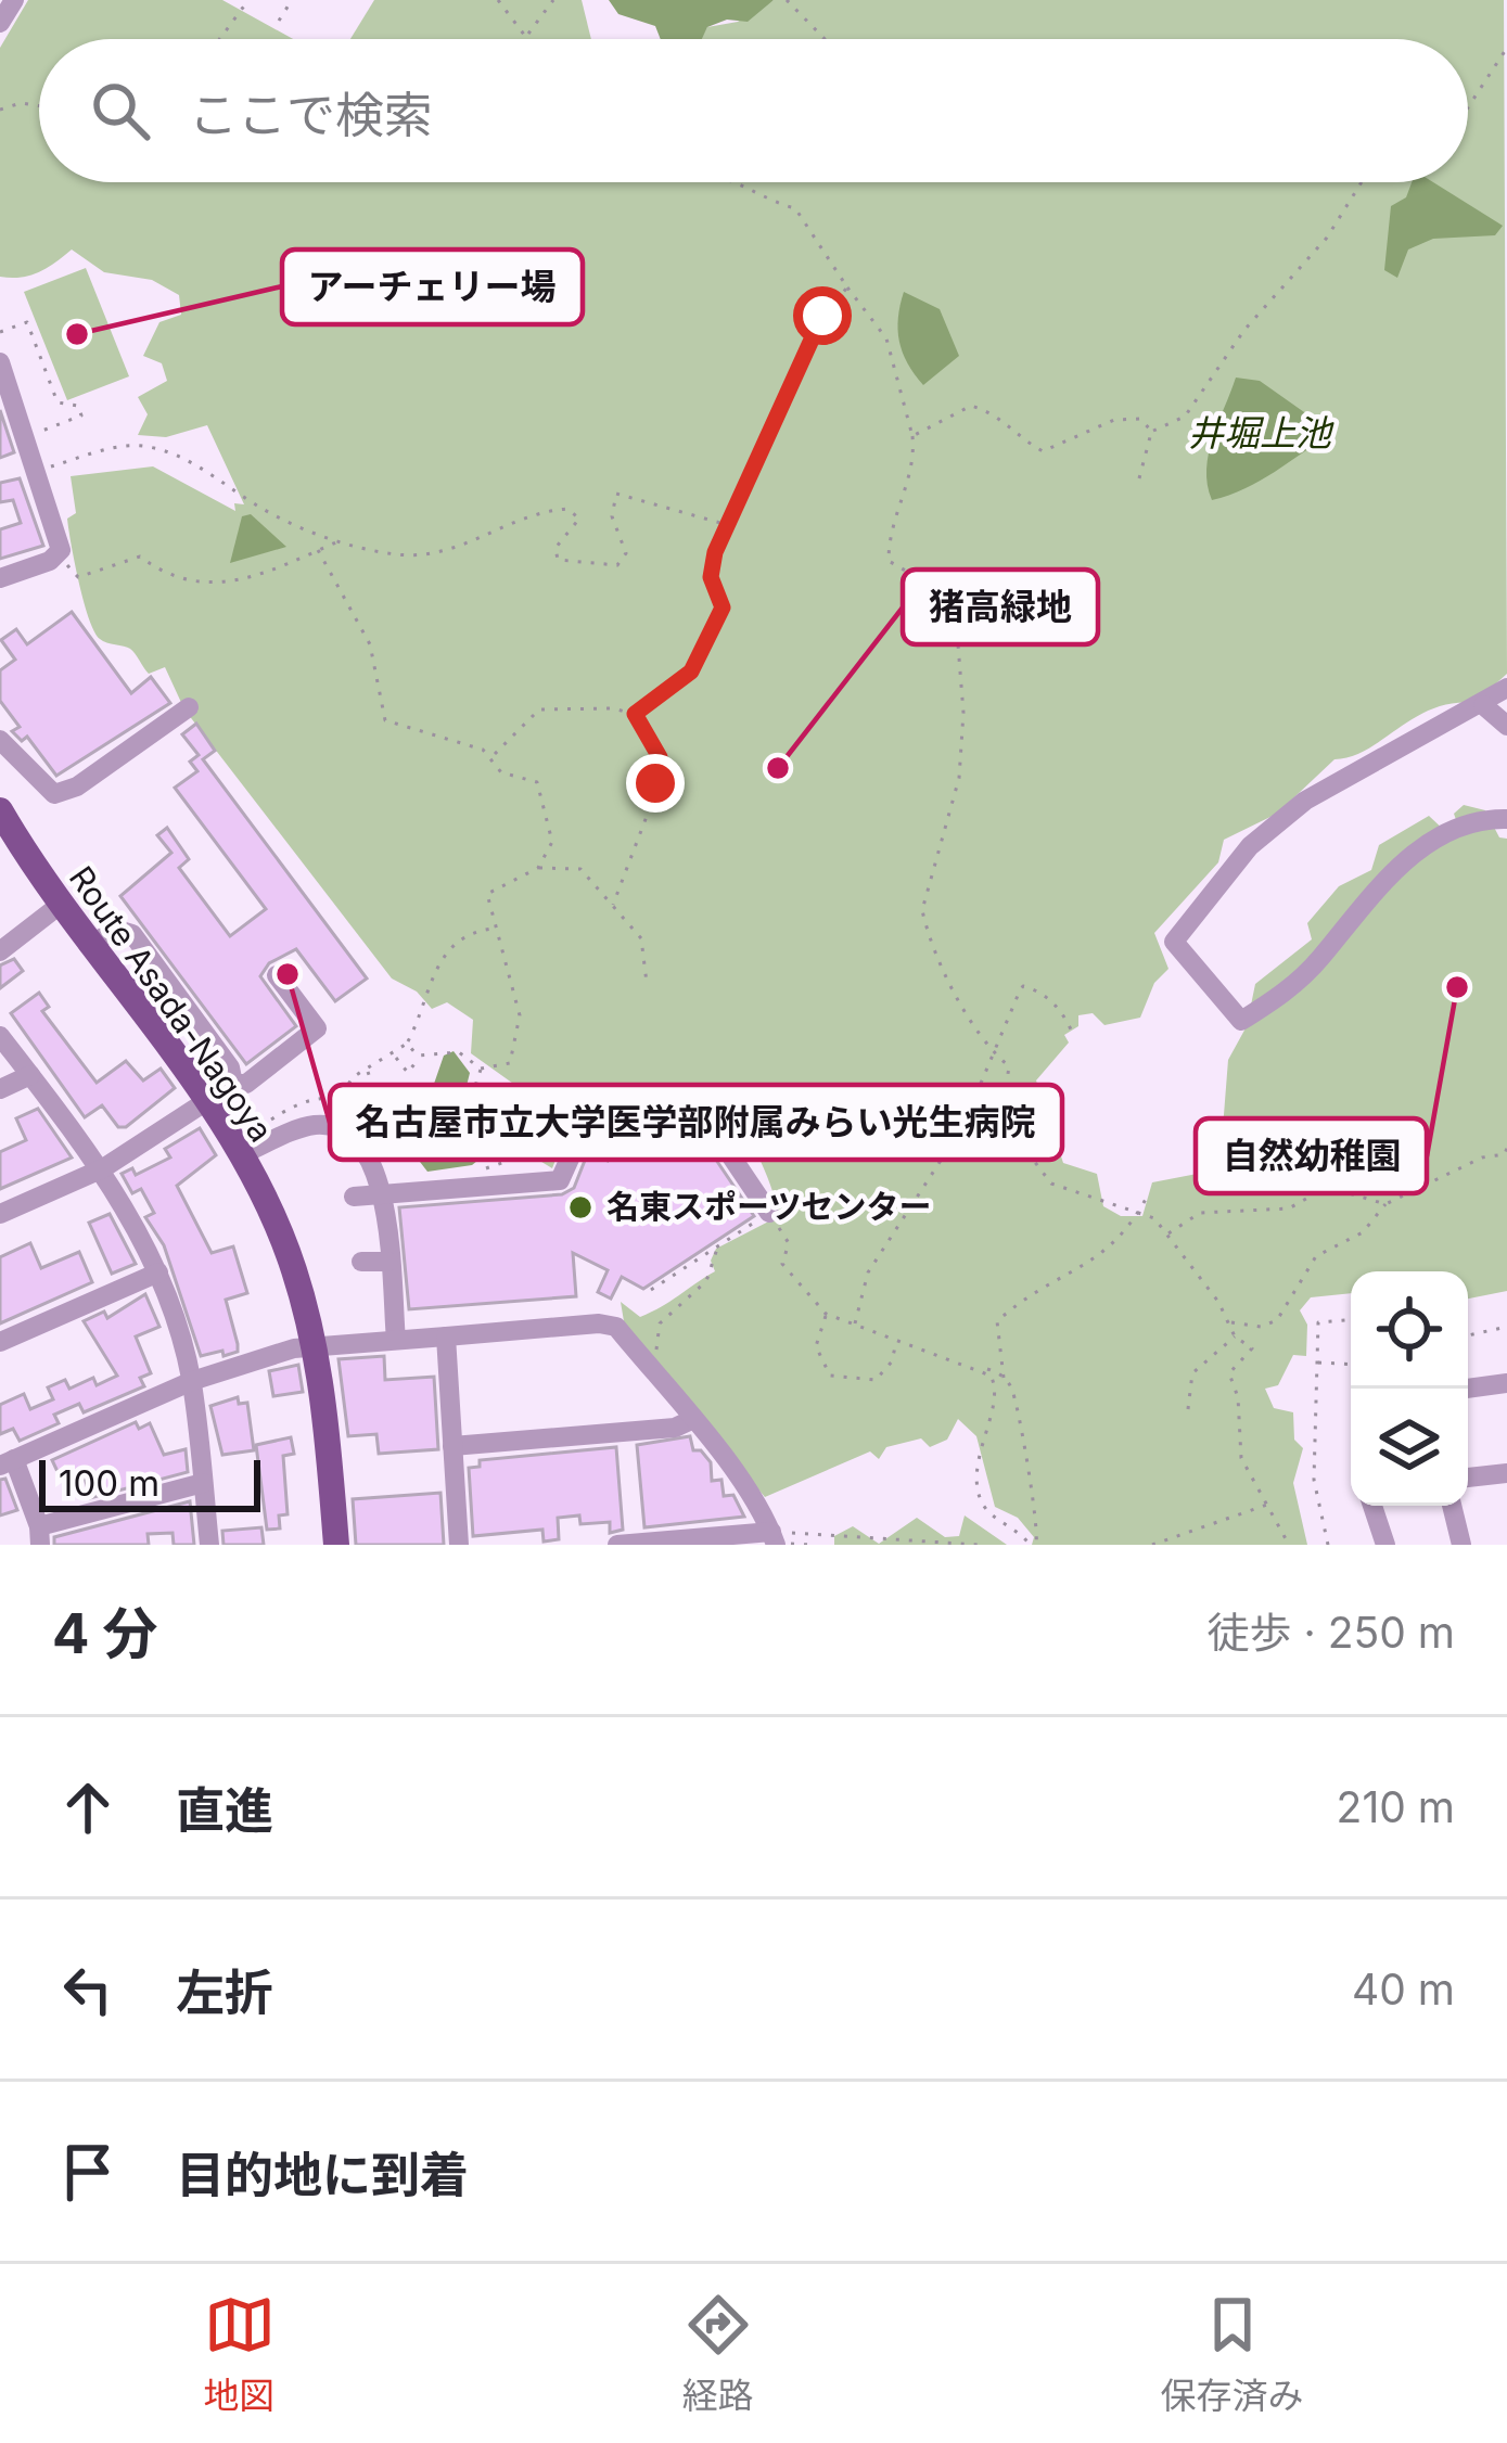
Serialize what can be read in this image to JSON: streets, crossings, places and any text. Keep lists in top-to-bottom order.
{
  "streets": {
    "main road": ["Route Asada-Nagoya"]
  },
  "water": ["井堀上池"],
  "places": [
    "アーチェリー場",
    "猪高緑地",
    "名古屋市立大学医学部附属みらい光生病院",
    "自然幼稚園",
    "名東スポーツセンター"
  ],
  "scale_bar": "100 m",
  "page": {
    "search": "ここで検索",
    "scale": "100 m",
    "heading": ["4 分", "徒歩 · 250 m"],
    "list": [
      ["直進", "210 m"],
      ["左折", "40 m"],
      "目的地に到着"
    ],
    "nav": ["地図", "経路", "保存済み"]
  }
}
